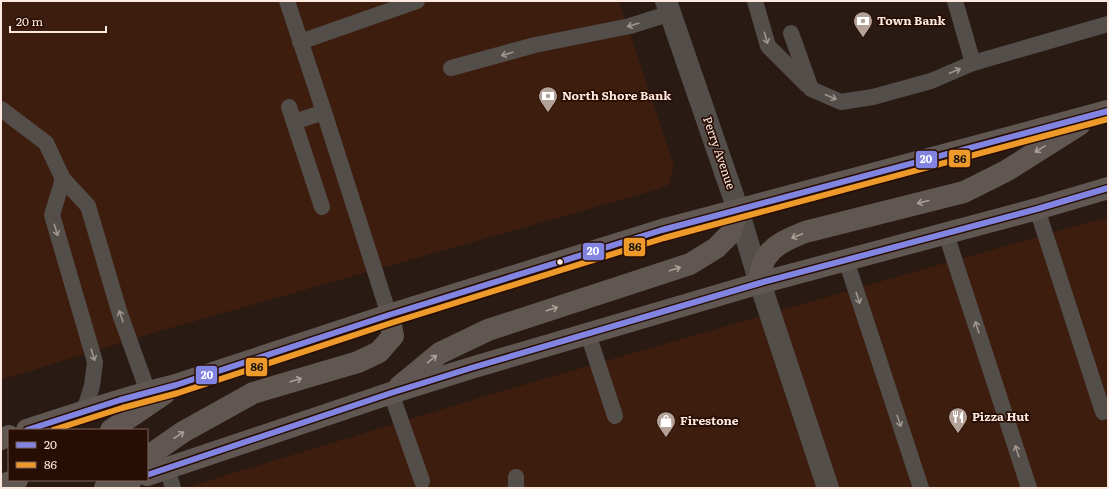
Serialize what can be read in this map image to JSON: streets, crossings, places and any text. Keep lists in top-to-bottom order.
{
  "streets": {
    "street": ["Perry Avenue"]
  },
  "places": {
    "bank": ["Town Bank", "North Shore Bank"],
    "restaurant": ["Pizza Hut"],
    "shop": ["Firestone"]
  },
  "lines": ["transit line 20", "transit line 86"],
  "legend": ["20", "86"],
  "scale_bar": "20 m"
}
